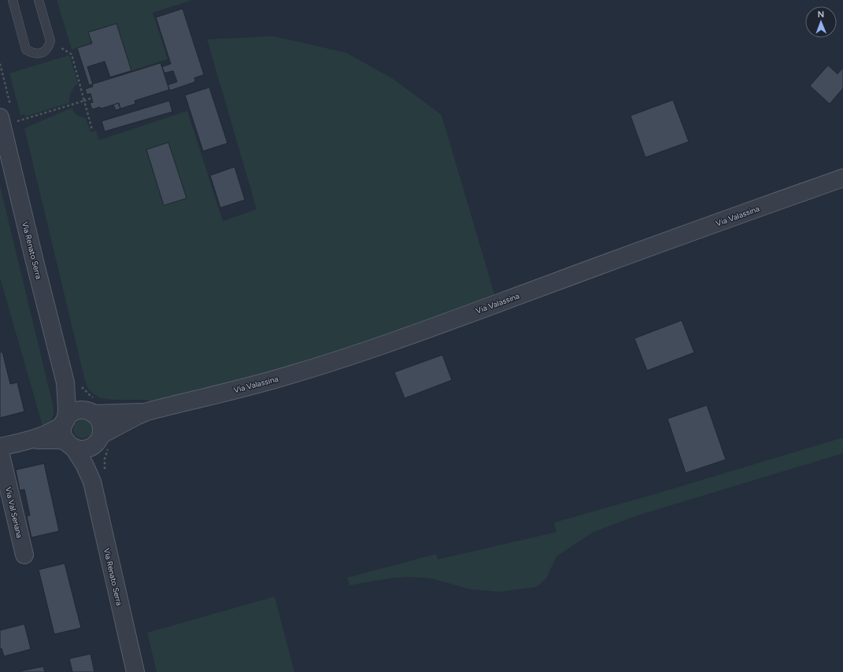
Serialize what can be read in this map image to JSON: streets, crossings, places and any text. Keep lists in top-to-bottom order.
{
  "streets": {
    "street": ["Via Valassina", "Via Renato Serra", "Via Val Seriana"]
  },
  "crossings": [
    ["Via Valassina", "Via Renato Serra"]
  ],
  "north": "top"
}
